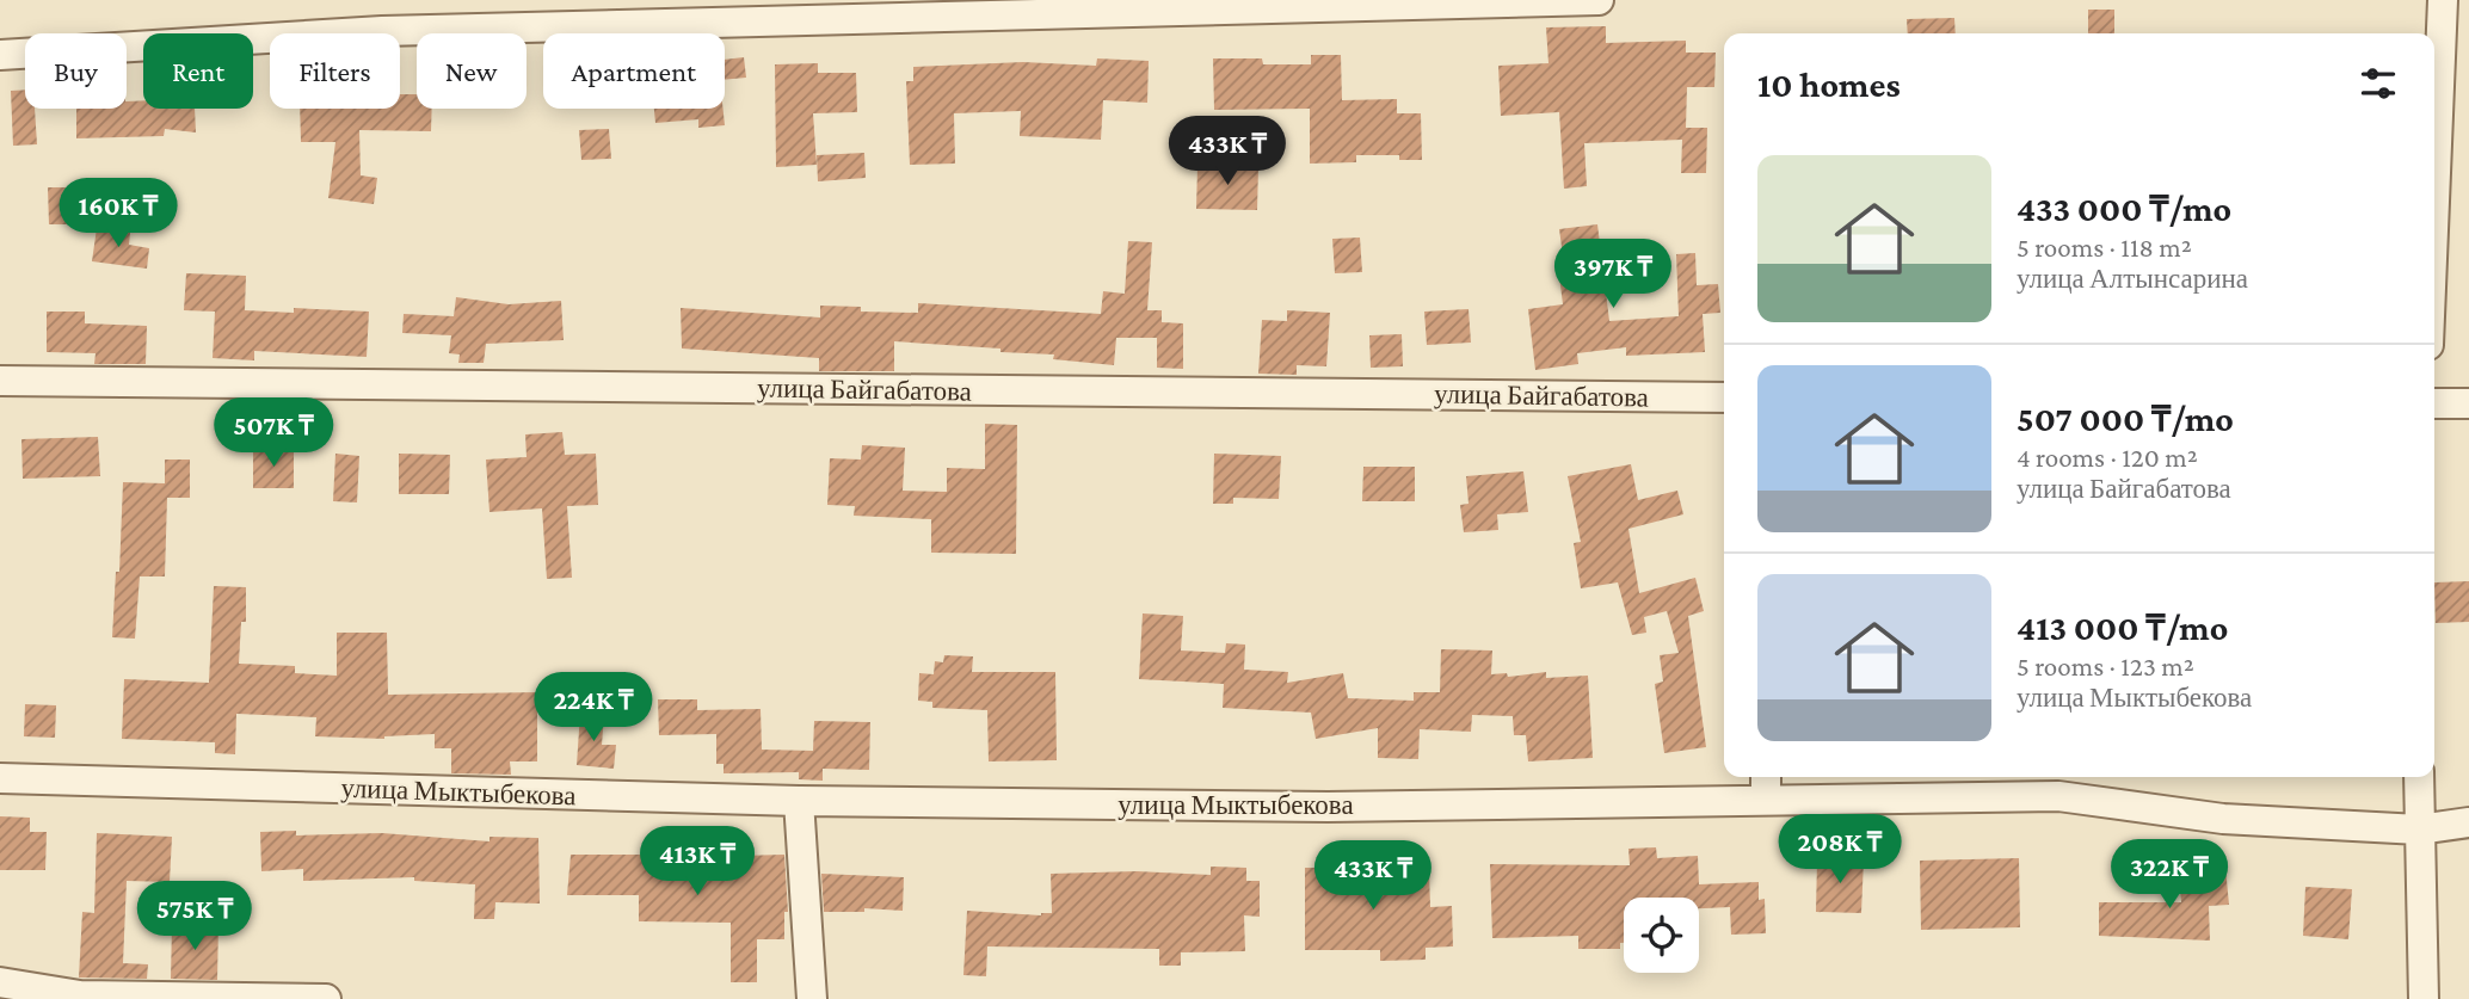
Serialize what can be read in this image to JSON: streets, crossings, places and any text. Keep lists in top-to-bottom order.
{
  "streets": {
    "street": ["улица Байгабатова", "улица Мыктыбекова"]
  },
  "page": {
    "chip": [
      "Buy",
      "Rent",
      "Filters",
      "New",
      "Apartment"
    ],
    "heading": "10 homes",
    "price": [
      "433K ₸",
      "160K ₸",
      "397K ₸",
      "507K ₸",
      "224K ₸",
      "208K ₸",
      "413K ₸",
      "322K ₸",
      "433K ₸",
      "575K ₸"
    ],
    "list": [
      {
        "name": "433 000 ₸/mo",
        "note": "5 rooms · 118 m² · улица Алтынсарина"
      },
      {
        "name": "507 000 ₸/mo",
        "note": "4 rooms · 120 m² · улица Байгабатова"
      },
      {
        "name": "413 000 ₸/mo",
        "note": "5 rooms · 123 m² · улица Мыктыбекова"
      }
    ]
  }
}
